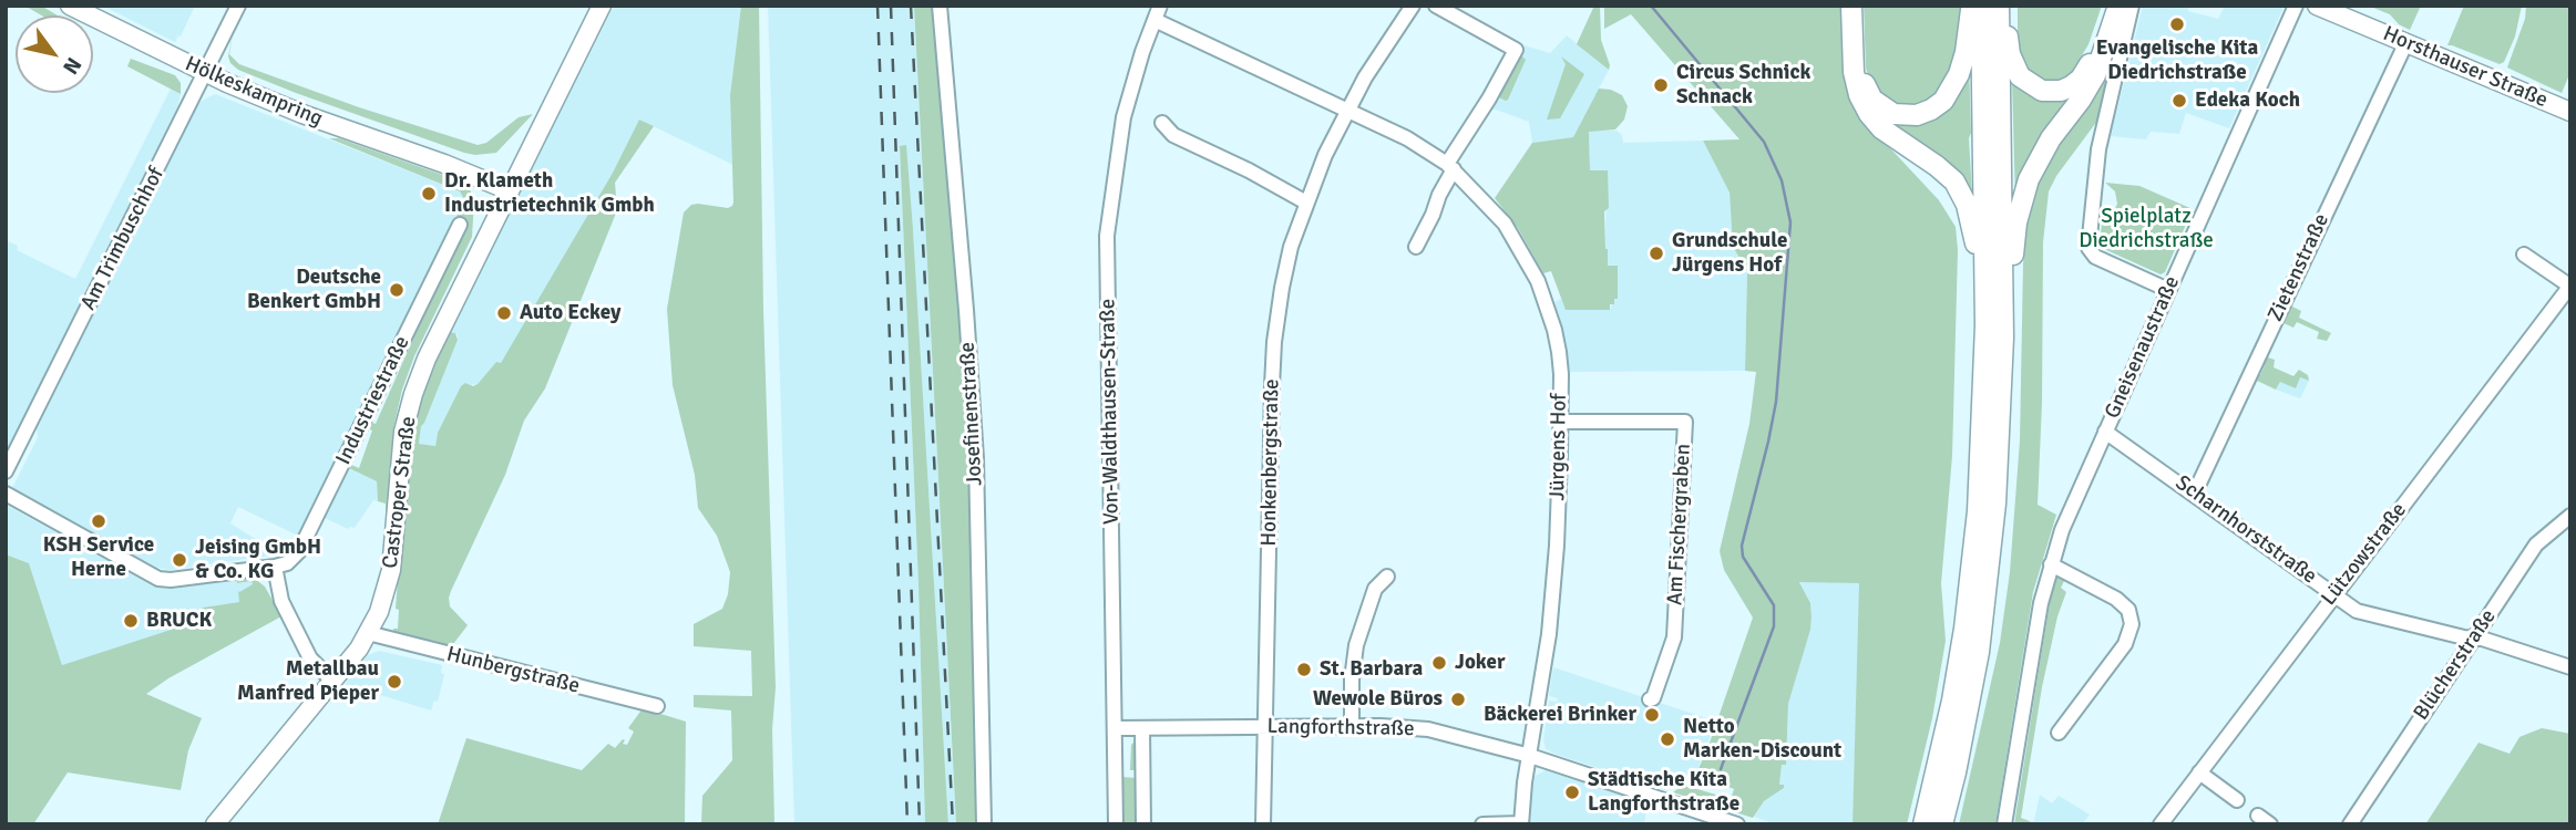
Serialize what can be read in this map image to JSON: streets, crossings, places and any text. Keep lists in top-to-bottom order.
{
  "streets": {
    "main road": ["Horsthauser Straße", "Hölkeskampring", "Castroper Straße"],
    "street": [
      "Am Trimbuschhof",
      "Zietenstraße",
      "Gneisenaustraße",
      "Industriestraße",
      "Von-Waldthausen-Straße",
      "Josefinenstraße",
      "Jürgens Hof",
      "Honkenbergstraße",
      "Am Fischergraben",
      "Scharnhorststraße",
      "Lützowstraße",
      "Blücherstraße",
      "Hunbergstraße",
      "Langforthstraße"
    ]
  },
  "crossings": [
    ["Horsthauser Straße", "Zietenstraße"],
    ["Hölkeskampring", "Am Trimbuschhof"],
    ["Hölkeskampring", "Castroper Straße"],
    ["Zietenstraße", "Scharnhorststraße"],
    ["Gneisenaustraße", "Scharnhorststraße"],
    ["Von-Waldthausen-Straße", "Jürgens Hof"],
    ["Von-Waldthausen-Straße", "Langforthstraße"],
    ["Jürgens Hof", "Honkenbergstraße"],
    ["Jürgens Hof", "Am Fischergraben"],
    ["Jürgens Hof", "Langforthstraße"],
    ["Honkenbergstraße", "Langforthstraße"],
    ["Castroper Straße", "Hunbergstraße"],
    ["Scharnhorststraße", "Lützowstraße"],
    ["Scharnhorststraße", "Blücherstraße"]
  ],
  "parks": ["Spielplatz Diedrichstraße"],
  "places": [
    "Evangelische Kita Diedrichstraße",
    "Circus Schnick Schnack",
    "Edeka Koch",
    "Dr. Klameth Industrietechnik Gmbh",
    "Grundschule Jürgens Hof",
    "Deutsche Benkert GmbH",
    "Auto Eckey",
    "KSH Service Herne",
    "Jeising GmbH & Co. KG",
    "BRUCK",
    "Joker",
    "St. Barbara",
    "Metallbau Manfred Pieper",
    "Wewole Büros",
    "Bäckerei Brinker",
    "Netto Marken-Discount",
    "Städtische Kita Langforthstraße"
  ],
  "north": "bottom right"
}
